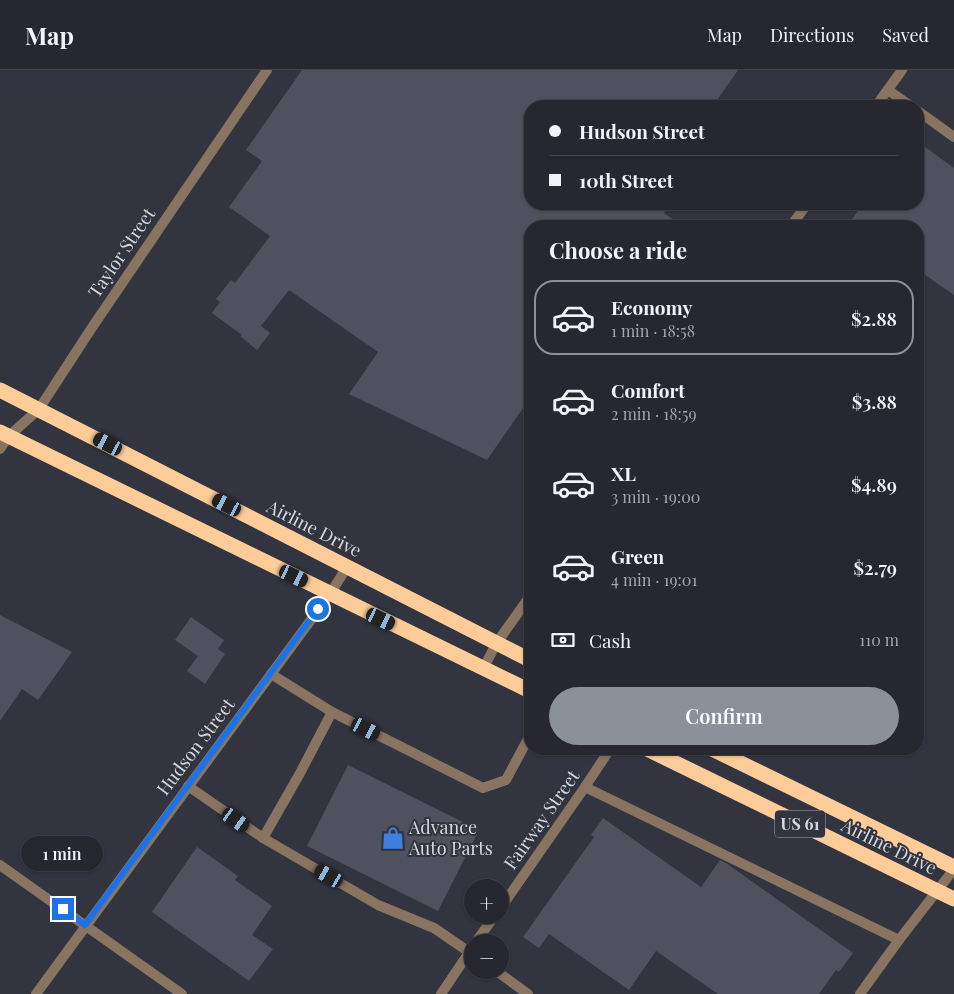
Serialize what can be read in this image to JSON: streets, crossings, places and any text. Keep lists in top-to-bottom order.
{
  "streets": {
    "highway": ["Airline Drive", "US 61"],
    "street": ["Taylor Street", "Hudson Street", "Fairway Street"]
  },
  "crossings": [
    ["Taylor Street", "Airline Drive"],
    ["Airline Drive", "Hudson Street"]
  ],
  "places": {
    "shop": ["Advance Auto Parts"]
  },
  "page": {
    "header": "Map",
    "nav": ["Map", "Directions", "Saved"],
    "banner": ["Hudson Street", "10th Street"],
    "heading": "Choose a ride",
    "list": [
      {
        "name": "Economy",
        "note": "1 min · 18:58",
        "value": "$2.88"
      },
      {
        "name": "Comfort",
        "note": "2 min · 18:59",
        "value": "$3.88"
      },
      {
        "name": "XL",
        "note": "3 min · 19:00",
        "value": "$4.89"
      },
      {
        "name": "Green",
        "note": "4 min · 19:01",
        "value": "$2.79"
      }
    ],
    "pay": ["Cash", "110 m"],
    "buttons": "Confirm",
    "bubble": "1 min",
    "map_buttons": ["+", "−"]
  }
}
